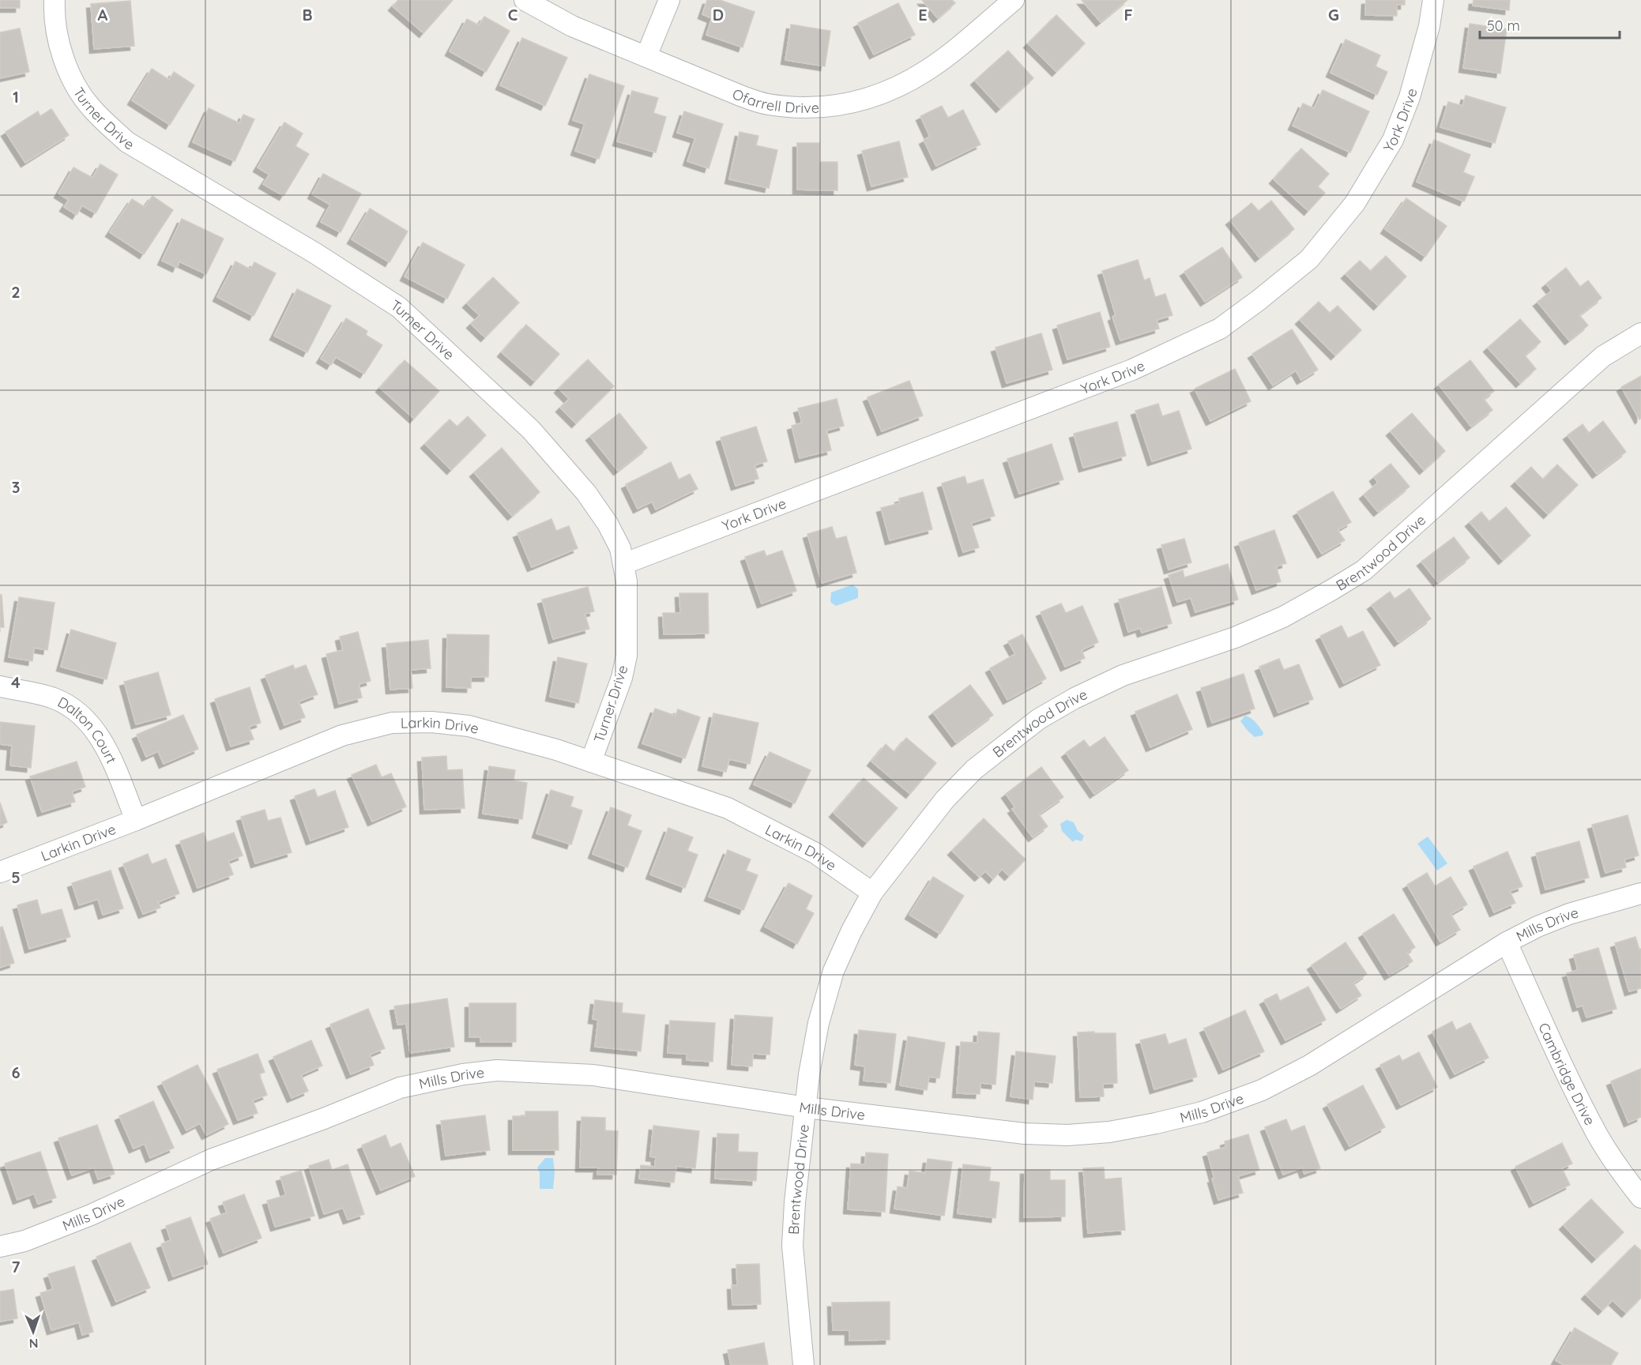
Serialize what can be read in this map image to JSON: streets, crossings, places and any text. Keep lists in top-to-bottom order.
{
  "streets": {
    "street": [
      "Ofarrell Drive",
      "Turner Drive",
      "York Drive",
      "Brentwood Drive",
      "Larkin Drive",
      "Dalton Court",
      "Mills Drive",
      "Cambridge Drive"
    ]
  },
  "crossings": [
    ["Turner Drive", "York Drive"],
    ["Turner Drive", "Larkin Drive"],
    ["Brentwood Drive", "Larkin Drive"],
    ["Brentwood Drive", "Mills Drive"],
    ["Larkin Drive", "Dalton Court"],
    ["Mills Drive", "Cambridge Drive"]
  ],
  "scale_bar": "50 m",
  "north": "bottom",
  "grid": {
    "columns": [
      "A",
      "B",
      "C",
      "D",
      "E",
      "F",
      "G"
    ],
    "rows": [
      "1",
      "2",
      "3",
      "4",
      "5",
      "6",
      "7"
    ]
  }
}
